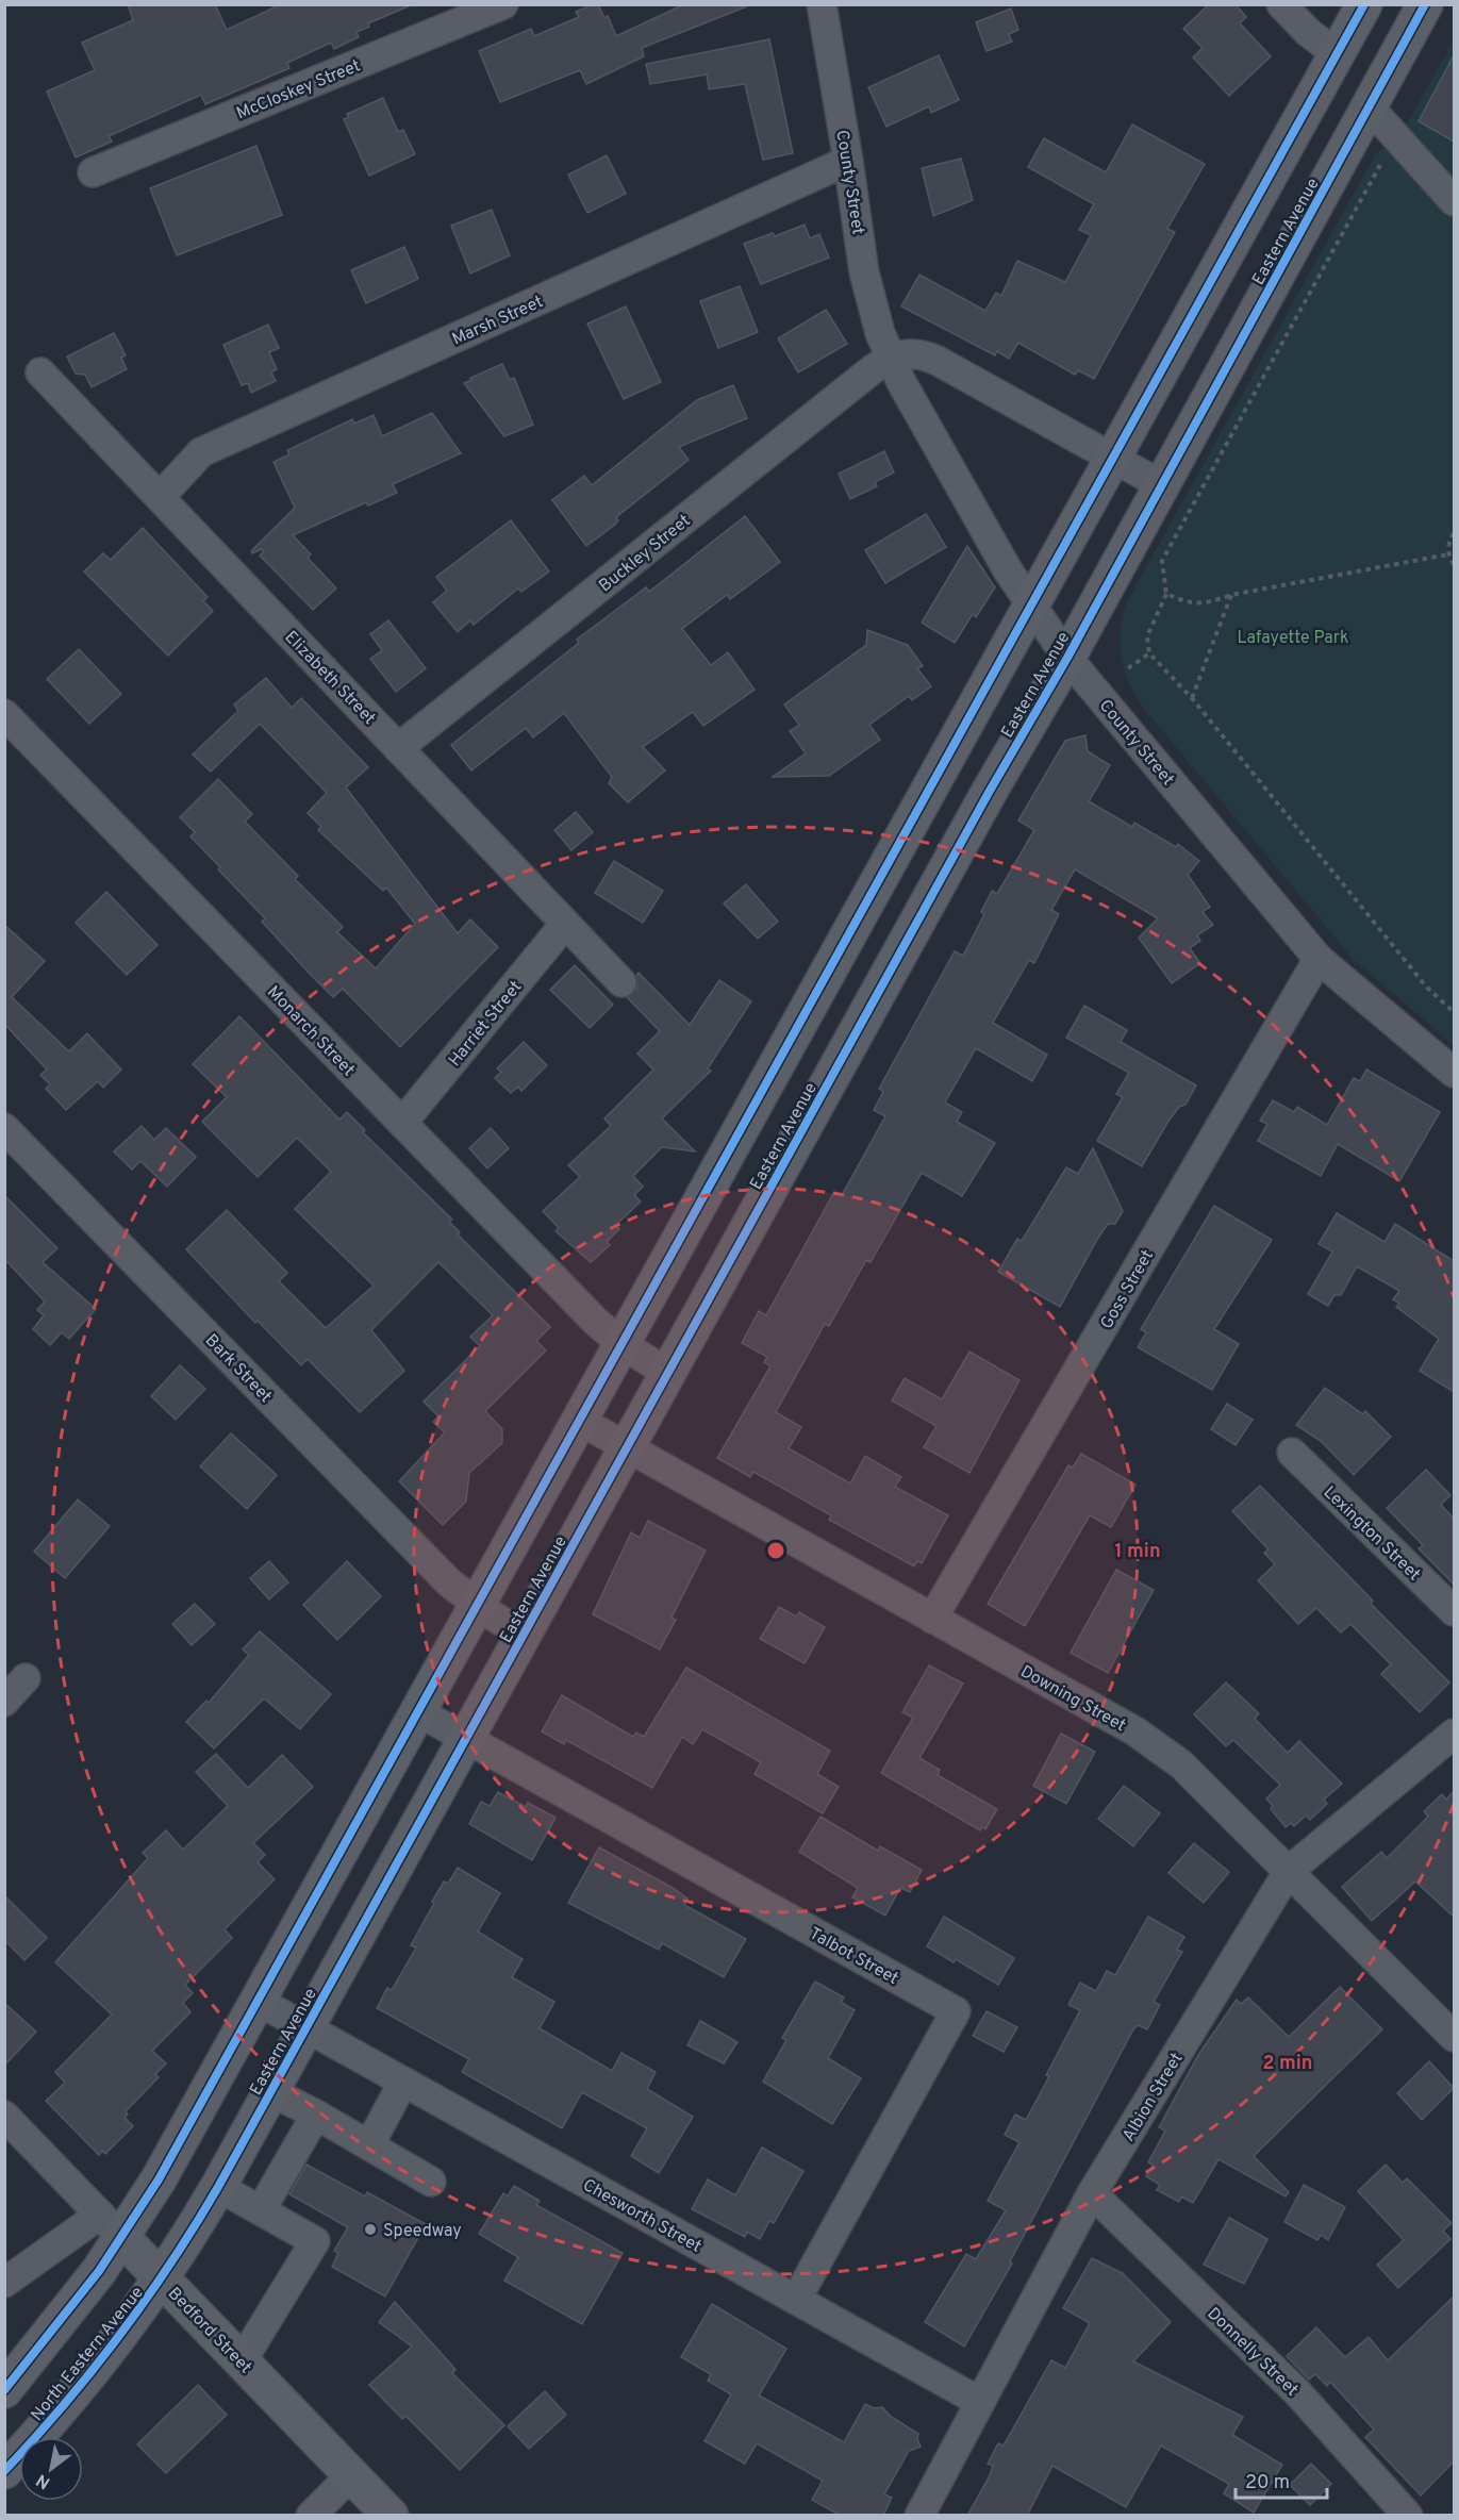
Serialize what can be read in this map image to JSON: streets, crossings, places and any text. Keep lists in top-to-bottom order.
{
  "streets": {
    "main road": ["Eastern Avenue", "Bedford Street", "North Eastern Avenue"],
    "street": [
      "McCloskey Street",
      "County Street",
      "Marsh Street",
      "Buckley Street",
      "Elizabeth Street",
      "Harriet Street",
      "Monarch Street",
      "Goss Street",
      "Bark Street",
      "Lexington Street",
      "Downing Street",
      "Talbot Street",
      "Albion Street",
      "Chesworth Street",
      "Donnelly Street"
    ]
  },
  "crossings": [
    ["County Street", "Eastern Avenue"],
    ["County Street", "Marsh Street"],
    ["County Street", "Buckley Street"],
    ["County Street", "Goss Street"],
    ["Eastern Avenue", "Monarch Street"],
    ["Eastern Avenue", "Bark Street"],
    ["Eastern Avenue", "Downing Street"],
    ["Eastern Avenue", "Talbot Street"],
    ["Eastern Avenue", "Chesworth Street"],
    ["Eastern Avenue", "Bedford Street"],
    ["Eastern Avenue", "North Eastern Avenue"],
    ["Marsh Street", "Elizabeth Street"],
    ["Buckley Street", "Elizabeth Street"],
    ["Elizabeth Street", "Harriet Street"],
    ["Harriet Street", "Monarch Street"],
    ["Goss Street", "Downing Street"],
    ["Downing Street", "Albion Street"],
    ["Talbot Street", "Chesworth Street"],
    ["Albion Street", "Chesworth Street"],
    ["Albion Street", "Donnelly Street"],
    ["Bedford Street", "North Eastern Avenue"]
  ],
  "parks": ["Lafayette Park"],
  "places": ["Speedway"],
  "scale_bar": "20 m",
  "north": "bottom left",
  "rings": ["1 min", "2 min"]
}
